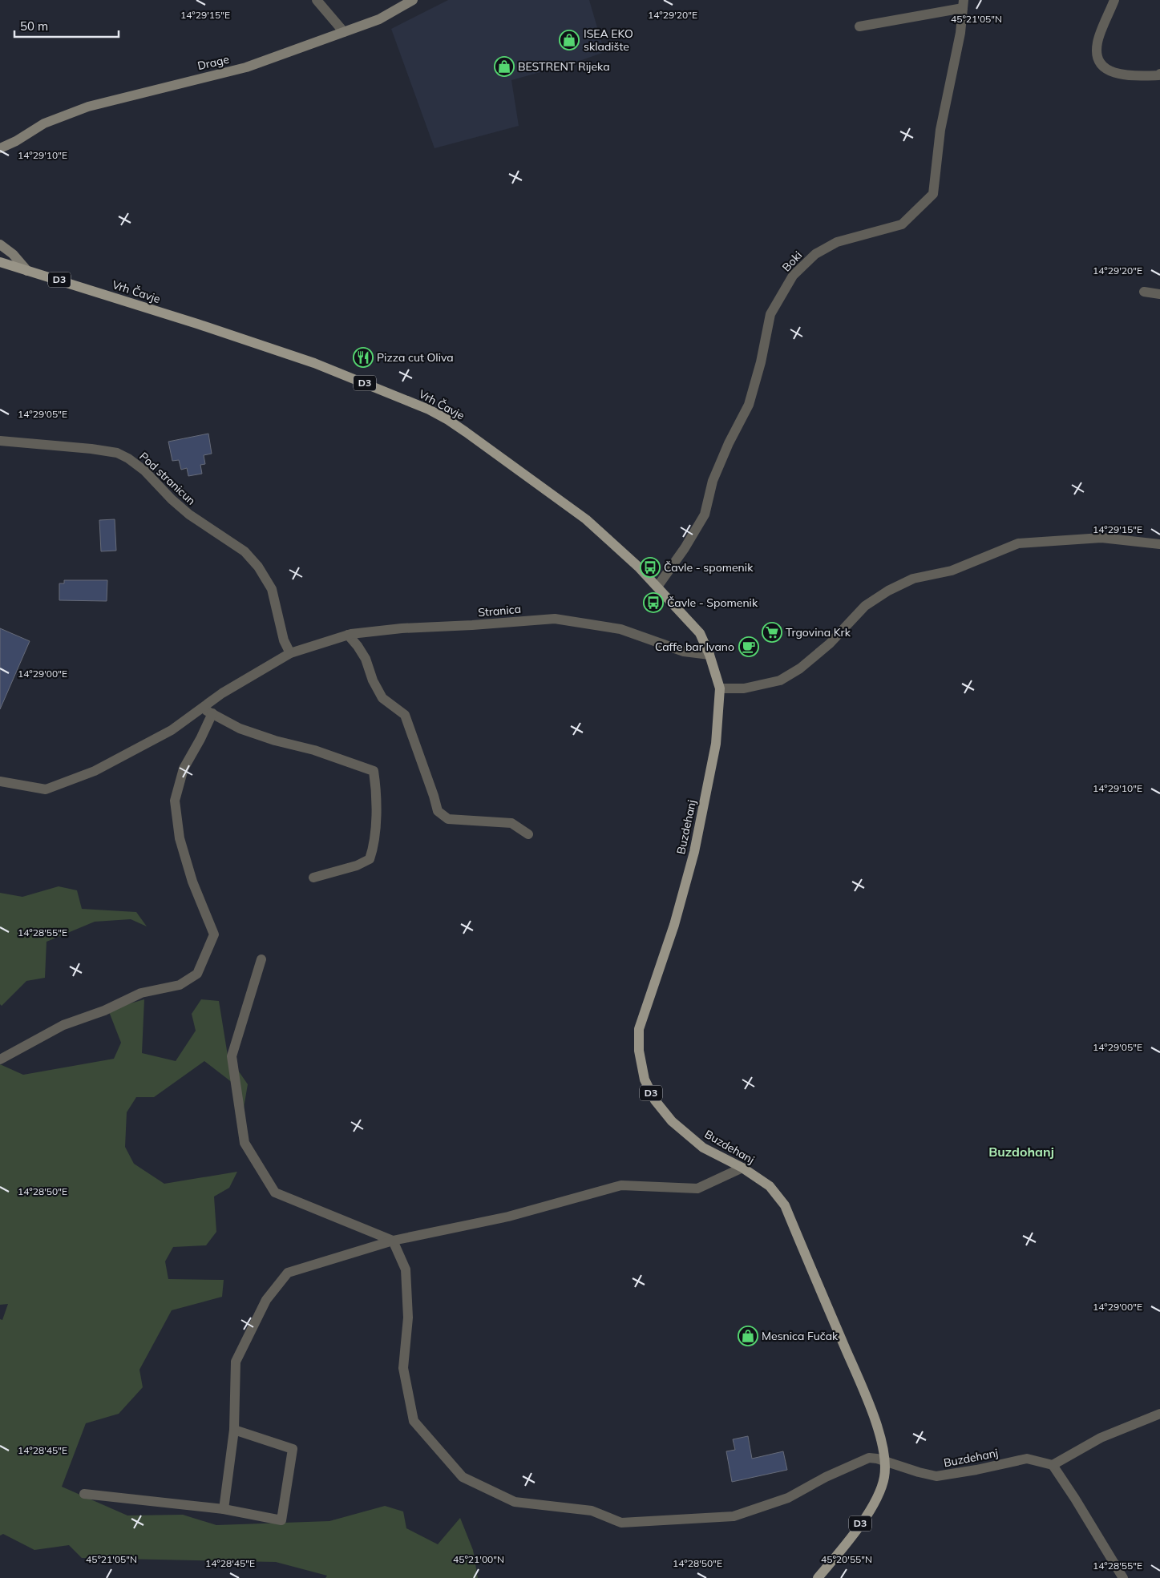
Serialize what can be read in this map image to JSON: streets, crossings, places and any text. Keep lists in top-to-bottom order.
{
  "streets": {
    "main road": [
      "Drage",
      "D3",
      "Vrh Čavje",
      "Buzdehanj"
    ],
    "street": ["Boki", "Pod stranicun", "Stranica"]
  },
  "crossings": [
    ["Boki", "Vrh Čavje"],
    ["D3", "Buzdehanj"],
    ["Vrh Čavje", "Stranica"],
    ["Vrh Čavje", "Buzdehanj"],
    ["Pod stranicun", "Stranica"],
    ["Stranica", "Buzdehanj"]
  ],
  "districts": ["Buzdohanj"],
  "places": {
    "shop": ["ISEA EKO skladište", "BESTRENT Rijeka", "Mesnica Fučak"],
    "restaurant": ["Pizza cut Oliva"],
    "bus stop": ["Čavle - spomenik", "Čavle - Spomenik"],
    "supermarket": ["Trgovina Krk"],
    "cafe": ["Caffe bar Ivano"]
  },
  "scale_bar": "50 m",
  "coordinates": [
    "14°29'15\"E",
    "14°29'20\"E",
    "45°21'05\"N",
    "14°29'10\"E",
    "14°29'05\"E",
    "14°29'00\"E",
    "14°28'55\"E",
    "14°28'50\"E",
    "14°28'45\"E",
    "45°21'00\"N",
    "45°20'55\"N"
  ]
}
